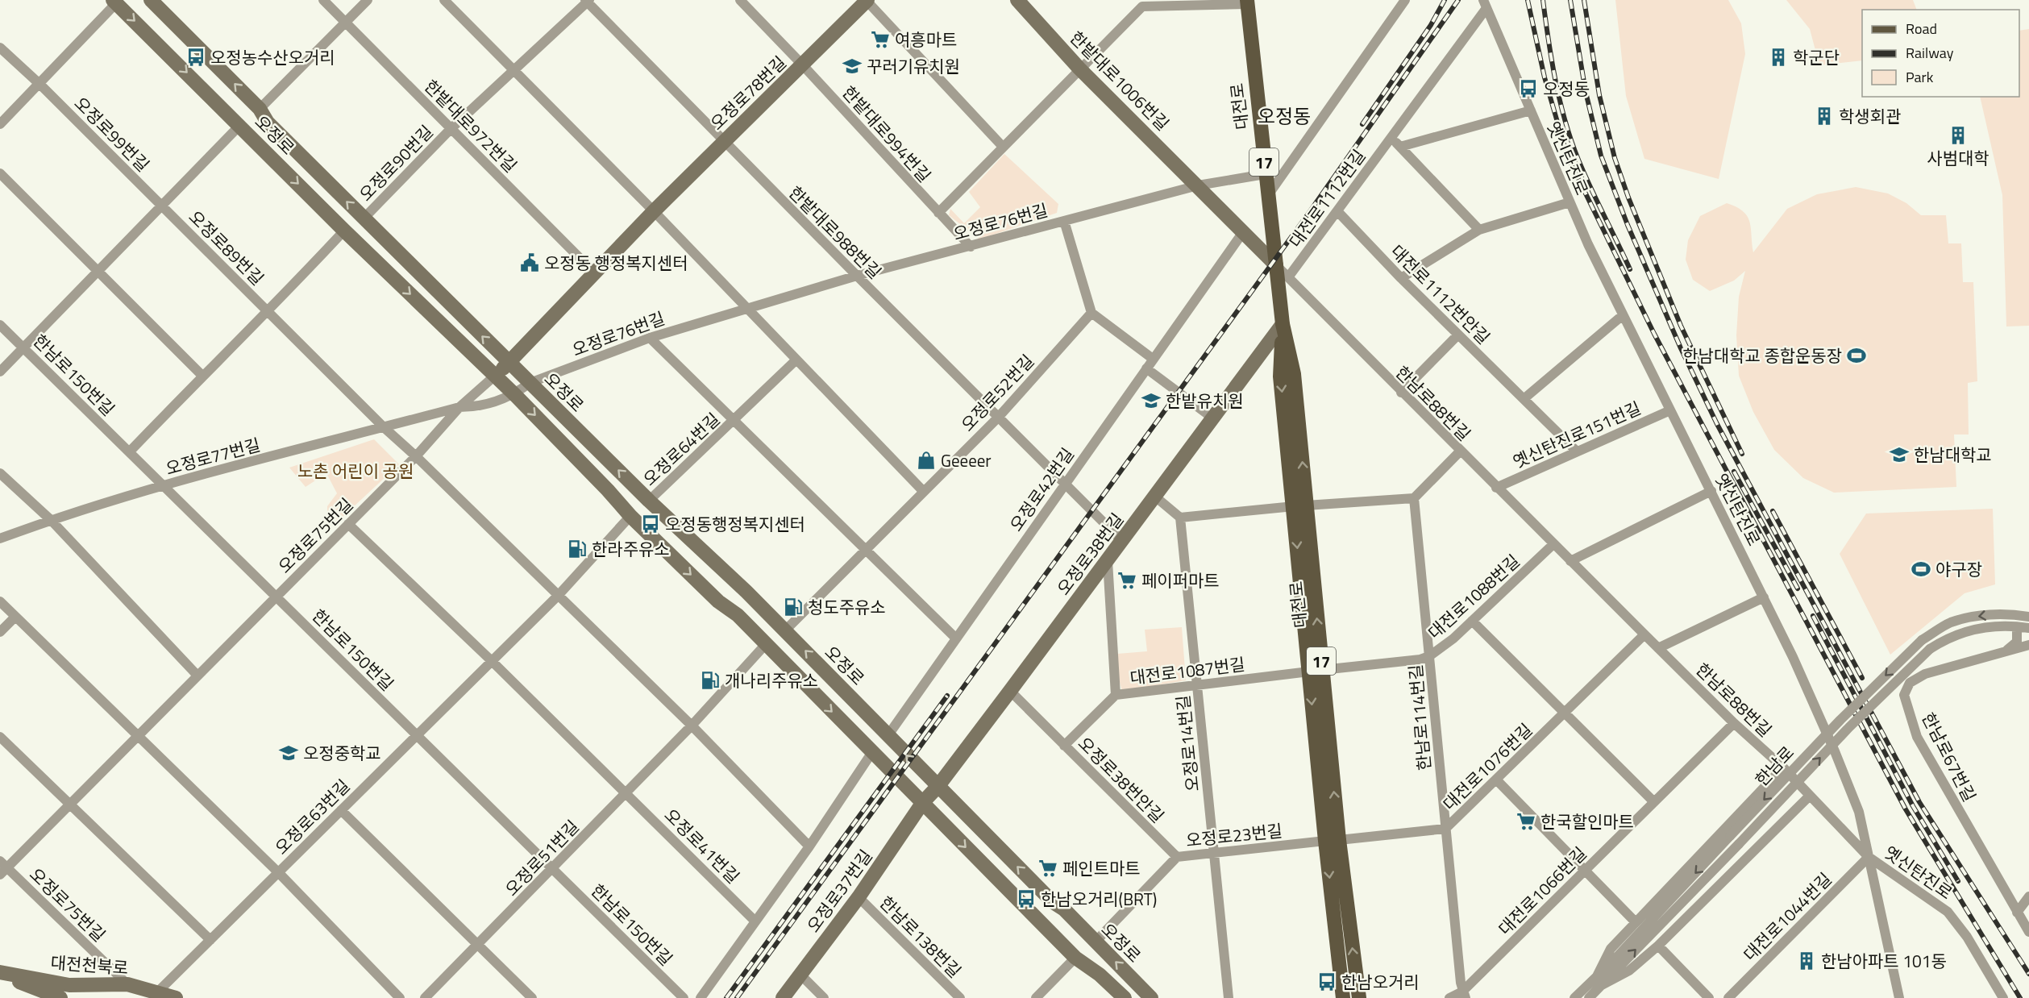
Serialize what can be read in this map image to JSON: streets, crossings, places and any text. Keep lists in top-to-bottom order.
{
  "streets": {
    "main road": [
      "한밭대로1006번길",
      "오정로78번길",
      "대전로",
      "오정로",
      "17",
      "오정로38번길",
      "오정로37번길",
      "대전천북로"
    ],
    "street": [
      "한밭대로972번길",
      "오정로99번길",
      "한밭대로994번길",
      "옛신탄진로",
      "오정로90번길",
      "대전로1112번길",
      "오정로76번길",
      "한밭대로988번길",
      "오정로89번길",
      "대전로1112번안길",
      "한남로150번길",
      "오정로52번길",
      "한남로88번길",
      "옛신탄진로151번길",
      "오정로64번길",
      "오정로77번길",
      "오정로42번길",
      "오정로75번길",
      "대전로1088번길",
      "대전로1087번길",
      "한남로114번길",
      "오정로14번길",
      "한남로67번길",
      "한남로",
      "대전로1076번길",
      "오정로38번안길",
      "오정로63번길",
      "오정로23번길",
      "오정로41번길",
      "오정로51번길",
      "대전로1066번길",
      "대전로1044번길",
      "한남로138번길"
    ]
  },
  "crossings": [
    ["한밭대로1006번길", "대전로"],
    ["한밭대로1006번길", "오정로76번길"],
    ["한밭대로1006번길", "한남로88번길"],
    ["한밭대로1006번길", "오정로42번길"],
    ["오정로78번길", "한밭대로972번길"],
    ["오정로78번길", "한밭대로994번길"],
    ["오정로78번길", "오정로"],
    ["오정로78번길", "한밭대로988번길"],
    ["대전로", "오정로76번길"],
    ["대전로", "한남로88번길"],
    ["대전로", "오정로38번길"],
    ["대전로", "대전로1088번길"],
    ["대전로", "대전로1087번길"],
    ["대전로", "대전로1076번길"],
    ["대전로", "오정로23번길"],
    ["한밭대로972번길", "오정로90번길"],
    ["오정로99번길", "오정로89번길"],
    ["한밭대로994번길", "오정로76번길"],
    ["오정로", "오정로90번길"],
    ["오정로", "오정로76번길"],
    ["오정로", "오정로52번길"],
    ["오정로", "오정로64번길"],
    ["오정로", "오정로77번길"],
    ["오정로", "오정로42번길"],
    ["오정로", "오정로75번길"],
    ["오정로", "오정로38번길"],
    ["오정로", "오정로63번길"],
    ["오정로", "오정로23번길"],
    ["오정로", "오정로51번길"],
    ["오정로", "오정로37번길"],
    ["옛신탄진로", "대전로1112번길"],
    ["옛신탄진로", "한남로88번길"],
    ["옛신탄진로", "옛신탄진로151번길"],
    ["옛신탄진로", "대전로1044번길"],
    ["오정로90번길", "한밭대로988번길"],
    ["대전로1112번길", "대전로1112번안길"],
    ["대전로1112번길", "한남로88번길"],
    ["오정로76번길", "한밭대로988번길"],
    ["오정로76번길", "오정로64번길"],
    ["오정로76번길", "오정로77번길"],
    ["한밭대로988번길", "오정로52번길"],
    ["한밭대로988번길", "오정로42번길"],
    ["한밭대로988번길", "오정로38번길"],
    ["대전로1112번안길", "옛신탄진로151번길"],
    ["한남로150번길", "오정로77번길"],
    ["한남로150번길", "오정로75번길"],
    ["한남로150번길", "오정로63번길"],
    ["한남로150번길", "오정로51번길"],
    ["한남로88번길", "옛신탄진로151번길"],
    ["한남로88번길", "대전로1088번길"],
    ["한남로88번길", "대전로1076번길"],
    ["한남로88번길", "대전로1066번길"],
    ["한남로88번길", "대전로1044번길"],
    ["오정로77번길", "오정로75번길"],
    ["오정로75번길", "오정로63번길"],
    ["오정로75번길", "대전천북로"],
    ["오정로38번길", "대전로1087번길"],
    ["오정로38번길", "오정로38번안길"],
    ["오정로38번길", "오정로37번길"],
    ["대전로1088번길", "대전로1087번길"],
    ["대전로1088번길", "한남로114번길"],
    ["대전로1087번길", "오정로14번길"],
    ["대전로1087번길", "오정로38번안길"],
    ["한남로114번길", "대전로1076번길"],
    ["한남로114번길", "대전로1066번길"],
    ["오정로14번길", "오정로23번길"],
    ["대전로1076번길", "오정로23번길"],
    ["오정로38번안길", "오정로23번길"],
    ["오정로63번길", "대전천북로"],
    ["오정로41번길", "오정로51번길"],
    ["오정로37번길", "한남로138번길"]
  ],
  "districts": ["오정동"],
  "parks": ["노촌 어린이 공원"],
  "places": {
    "supermarket": [
      "여흥마트",
      "페이퍼마트",
      "한국할인마트",
      "페인트마트"
    ],
    "bus stop": [
      "오정농수산오거리",
      "오정동",
      "오정동행정복지센터",
      "한남오거리(BRT)",
      "한남오거리"
    ],
    "building": [
      "학군단",
      "학생회관",
      "사범대학",
      "한남아파트 101동"
    ],
    "school or university": [
      "꾸러기유치원",
      "한밭유치원",
      "한남대학교",
      "오정중학교"
    ],
    "public building": ["오정동 행정복지센터"],
    "sports": ["한남대학교 종합운동장", "야구장"],
    "shop": ["Geeeer"],
    "fuel station": ["한라주유소", "청도주유소", "개나리주유소"]
  },
  "legend": ["Road", "Railway", "Park"]
}
